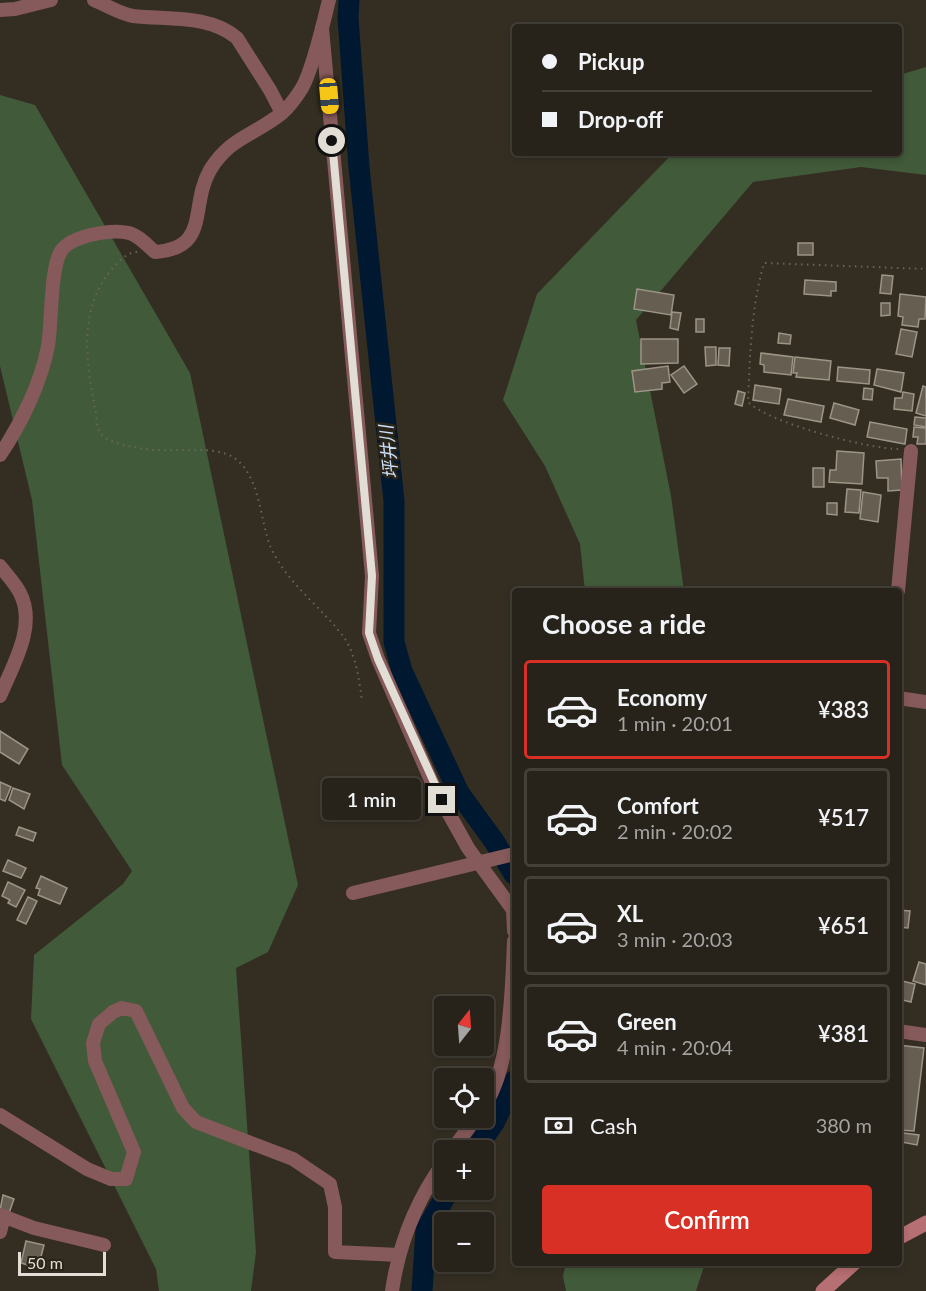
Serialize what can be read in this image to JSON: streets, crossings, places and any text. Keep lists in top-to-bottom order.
{
  "water": ["坪井川"],
  "scale_bar": "50 m",
  "north": "top",
  "page": {
    "banner": ["Pickup", "Drop-off"],
    "heading": "Choose a ride",
    "list": [
      {
        "name": "Economy",
        "note": "1 min · 20:01",
        "value": "¥383"
      },
      {
        "name": "Comfort",
        "note": "2 min · 20:02",
        "value": "¥517"
      },
      {
        "name": "XL",
        "note": "3 min · 20:03",
        "value": "¥651"
      },
      {
        "name": "Green",
        "note": "4 min · 20:04",
        "value": "¥381"
      }
    ],
    "bubble": "1 min",
    "map_buttons": ["+", "−"],
    "pay": ["Cash", "380 m"],
    "buttons": "Confirm",
    "scale": "50 m"
  }
}
